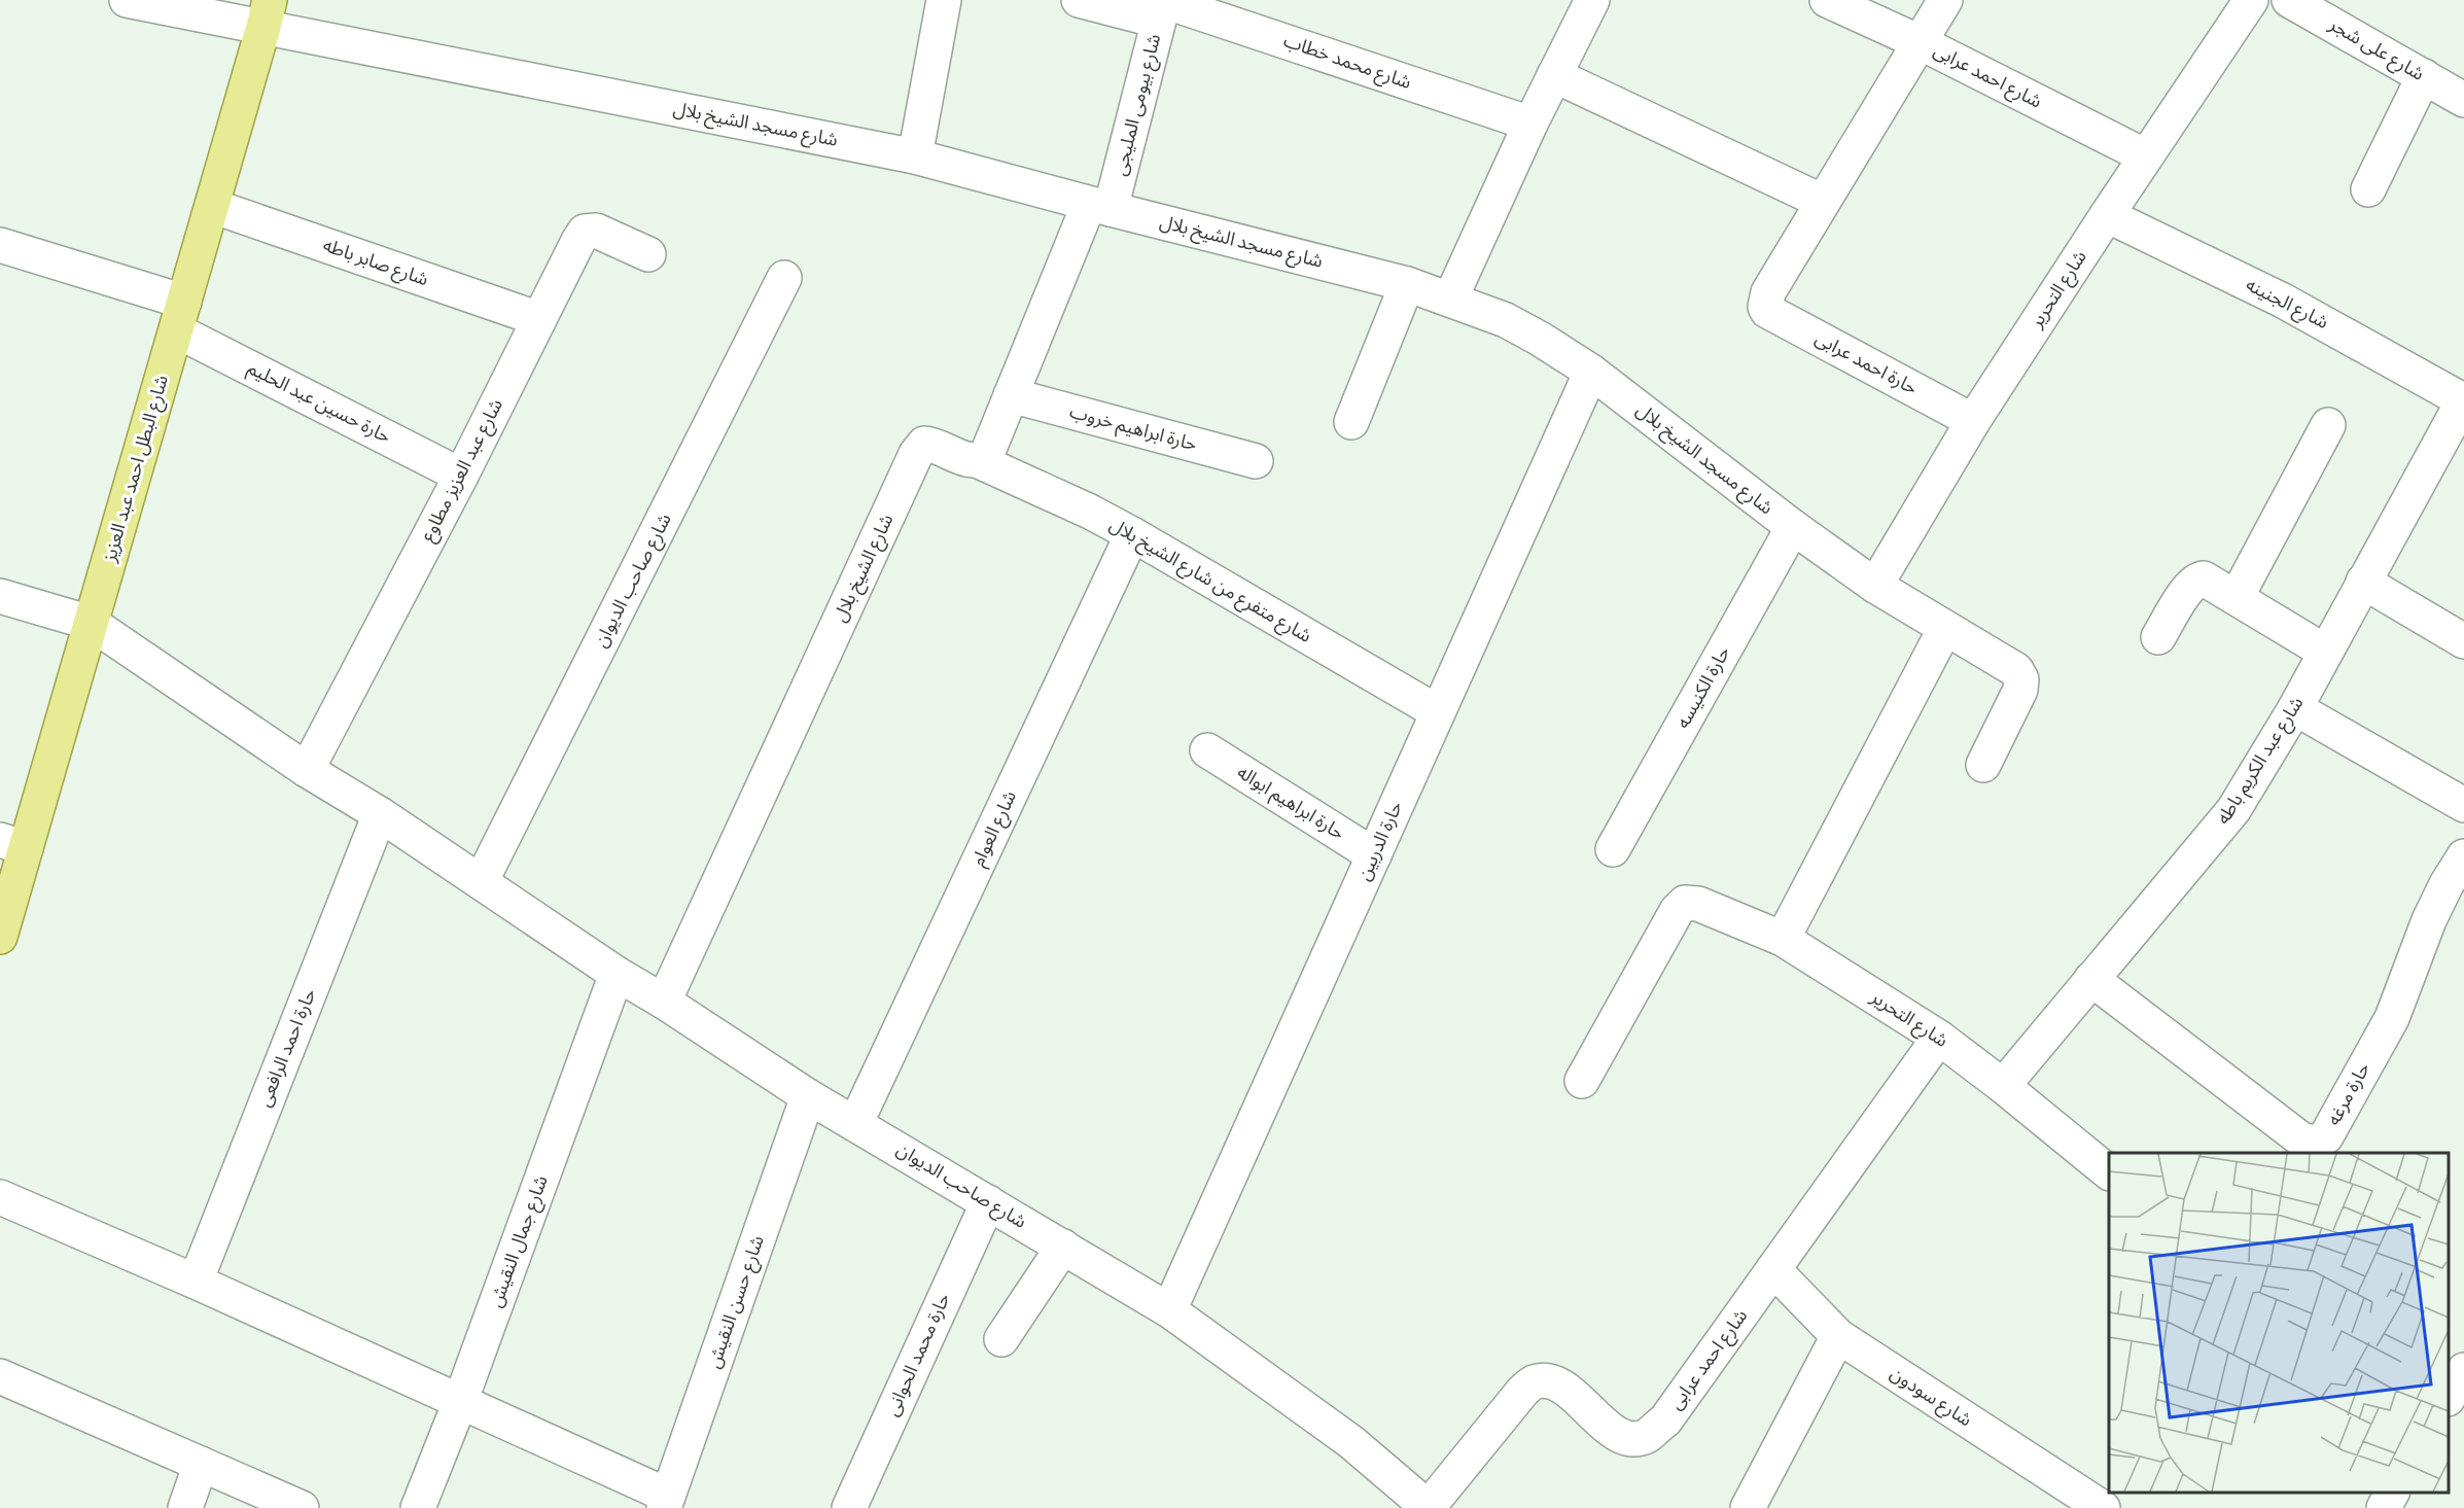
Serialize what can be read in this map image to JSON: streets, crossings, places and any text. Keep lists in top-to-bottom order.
{
  "streets": {
    "main road": ["شارع البطل احمد عبد العزيز"],
    "street": [
      "شارع على شجر",
      "شارع محمد خطاب",
      "شارع احمد عرابى",
      "شارع بيومى المليجى",
      "شارع مسجد الشيخ بلال",
      "شارع صابر باطه",
      "شارع التحرير",
      "شارع الجنينه",
      "حارة احمد عرابى",
      "حارة حسين عبد الحليم",
      "حارة ابراهيم خروب",
      "شارع عبد العزيز مطاوع",
      "شارع الشيخ بلال",
      "شارع صاحب الديوان",
      "شارع متفرع من شارع الشيخ بلال",
      "حارة الكنيسه",
      "شارع عبد الكريم باطه",
      "حارة ابراهيم ابواله",
      "شارع العوام",
      "حارة الدربين",
      "حارة احمد الرافعى",
      "حارة مرغه",
      "شارع جمال النقيش",
      "شارع حسن النقيش",
      "حارة محمد الحوانى",
      "شارع سودون"
    ]
  },
  "crossings": [
    ["شارع محمد خطاب", "شارع بيومى المليجى"],
    ["شارع احمد عرابى", "شارع التحرير"],
    ["شارع احمد عرابى", "شارع صاحب الديوان"],
    ["شارع احمد عرابى", "شارع سودون"],
    ["شارع بيومى المليجى", "شارع مسجد الشيخ بلال"],
    ["شارع مسجد الشيخ بلال", "شارع التحرير"],
    ["شارع مسجد الشيخ بلال", "شارع البطل احمد عبد العزيز"],
    ["شارع مسجد الشيخ بلال", "حارة الكنيسه"],
    ["شارع مسجد الشيخ بلال", "حارة الدربين"],
    ["شارع صابر باطه", "شارع البطل احمد عبد العزيز"],
    ["شارع صابر باطه", "شارع عبد العزيز مطاوع"],
    ["شارع التحرير", "شارع الجنينه"],
    ["شارع التحرير", "حارة احمد عرابى"],
    ["شارع التحرير", "شارع عبد الكريم باطه"],
    ["شارع الجنينه", "شارع عبد الكريم باطه"],
    ["حارة حسين عبد الحليم", "شارع البطل احمد عبد العزيز"],
    ["حارة حسين عبد الحليم", "شارع عبد العزيز مطاوع"],
    ["شارع البطل احمد عبد العزيز", "شارع صاحب الديوان"],
    ["شارع عبد العزيز مطاوع", "شارع صاحب الديوان"],
    ["شارع الشيخ بلال", "شارع صاحب الديوان"],
    ["شارع الشيخ بلال", "شارع متفرع من شارع الشيخ بلال"],
    ["شارع صاحب الديوان", "شارع العوام"],
    ["شارع صاحب الديوان", "حارة الدربين"],
    ["شارع صاحب الديوان", "حارة احمد الرافعى"],
    ["شارع صاحب الديوان", "شارع جمال النقيش"],
    ["شارع صاحب الديوان", "شارع حسن النقيش"],
    ["شارع صاحب الديوان", "حارة محمد الحوانى"],
    ["شارع متفرع من شارع الشيخ بلال", "شارع العوام"],
    ["شارع متفرع من شارع الشيخ بلال", "حارة الدربين"],
    ["شارع عبد الكريم باطه", "حارة مرغه"],
    ["حارة ابراهيم ابواله", "حارة الدربين"]
  ]
}
